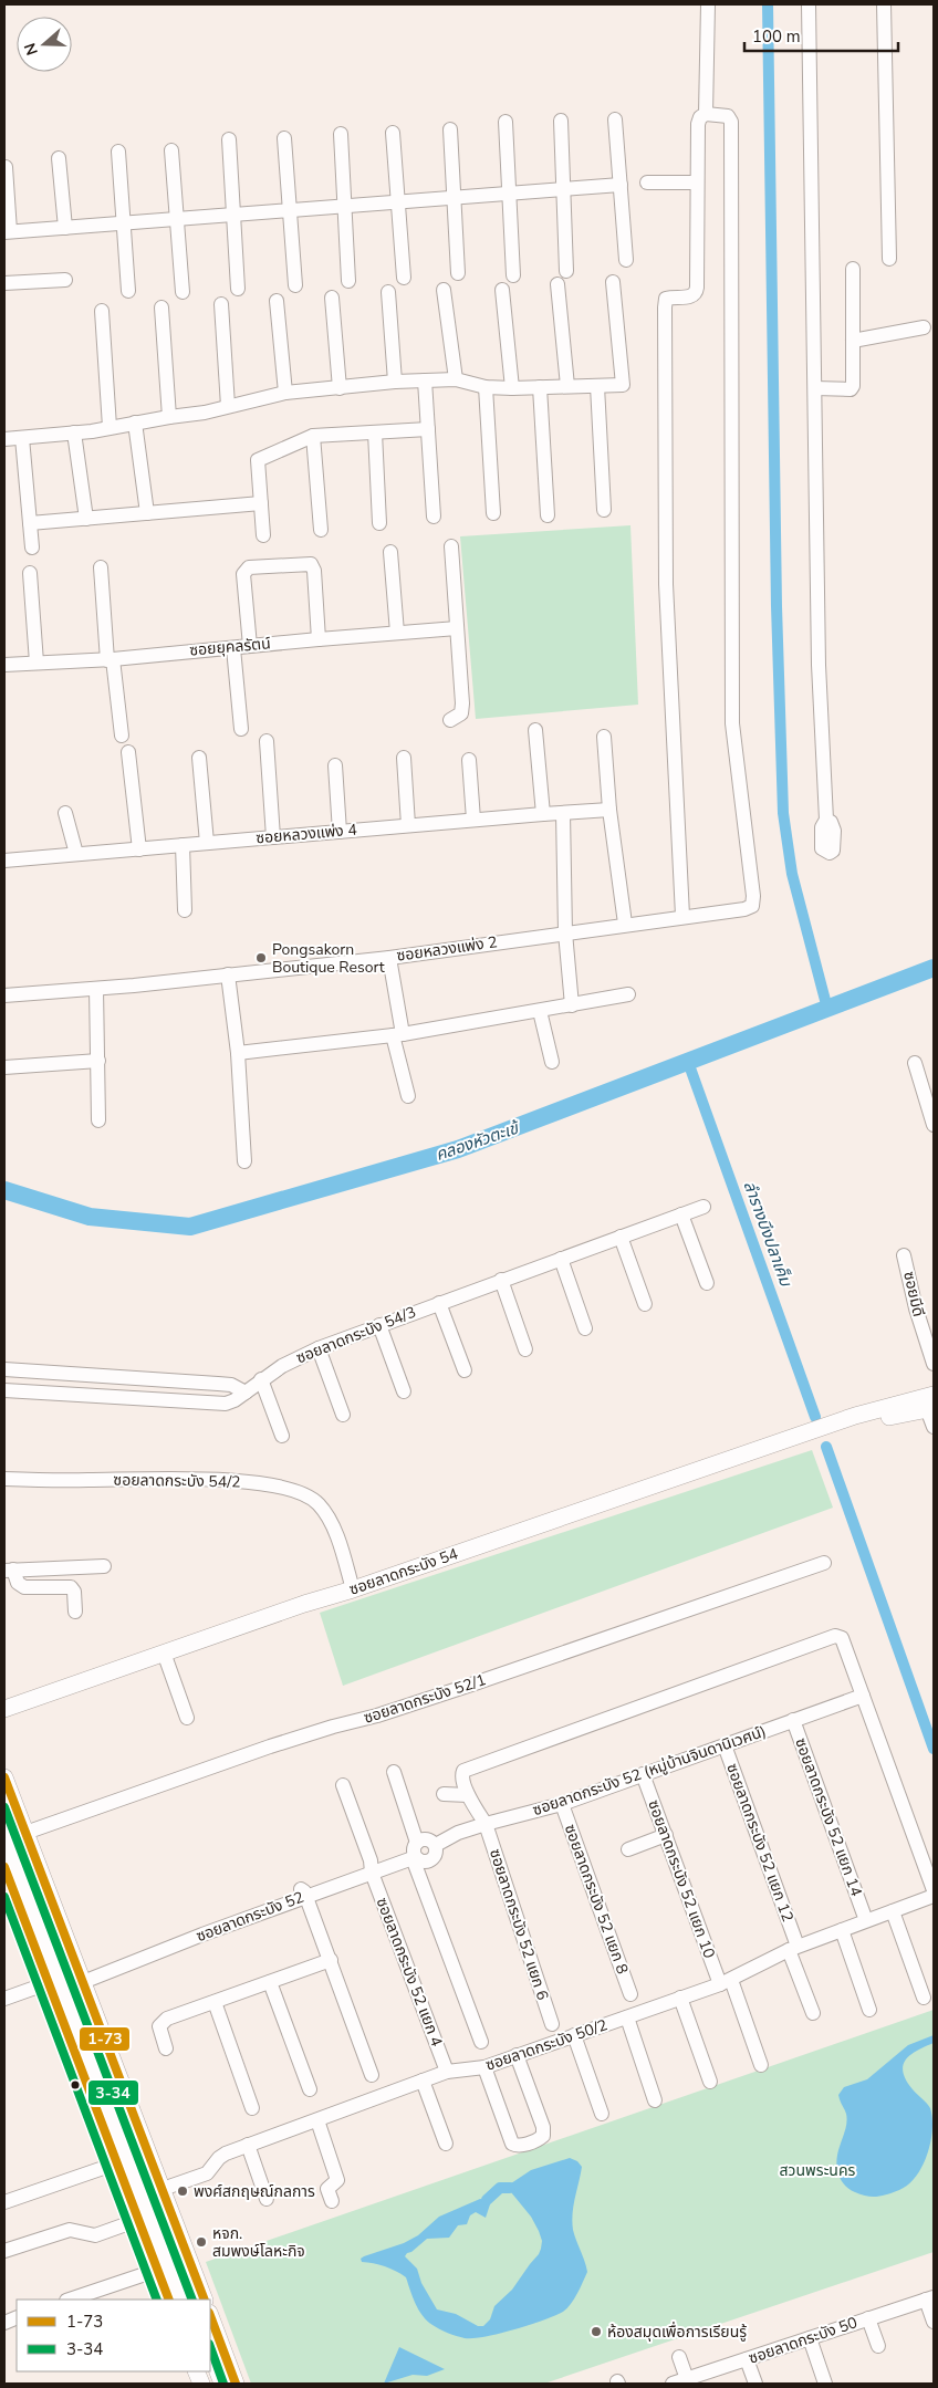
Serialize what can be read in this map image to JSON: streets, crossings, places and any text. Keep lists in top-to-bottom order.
{
  "streets": {
    "main road": ["ซอยลาดกระบัง 54"],
    "street": [
      "ซอยยุคลรัตน์",
      "ซอยหลวงแพ่ง 4",
      "ซอยหลวงแพ่ง 2",
      "ซอยมีดี",
      "ซอยลาดกระบัง 54/3",
      "ซอยลาดกระบัง 54/2",
      "ซอยลาดกระบัง 52/1",
      "ซอยลาดกระบัง 52 (หมู่บ้านจินดานิเวศน์)",
      "ซอยลาดกระบัง 52 แยก 14",
      "ซอยลาดกระบัง 52 แยก 12",
      "ซอยลาดกระบัง 52 แยก 10",
      "ซอยลาดกระบัง 52 แยก 8",
      "ซอยลาดกระบัง 52",
      "ซอยลาดกระบัง 52 แยก 6",
      "ซอยลาดกระบัง 52 แยก 4",
      "ซอยลาดกระบัง 50/2",
      "ซอยลาดกระบัง 50"
    ]
  },
  "crossings": [
    ["ซอยลาดกระบัง 54/2", "ซอยลาดกระบัง 54"],
    ["ซอยลาดกระบัง 52 (หมู่บ้านจินดานิเวศน์)", "ซอยลาดกระบัง 52 แยก 14"],
    ["ซอยลาดกระบัง 52 (หมู่บ้านจินดานิเวศน์)", "ซอยลาดกระบัง 52 แยก 12"],
    ["ซอยลาดกระบัง 52 (หมู่บ้านจินดานิเวศน์)", "ซอยลาดกระบัง 52 แยก 10"],
    ["ซอยลาดกระบัง 52 (หมู่บ้านจินดานิเวศน์)", "ซอยลาดกระบัง 52 แยก 8"],
    ["ซอยลาดกระบัง 52 (หมู่บ้านจินดานิเวศน์)", "ซอยลาดกระบัง 52"],
    ["ซอยลาดกระบัง 52 (หมู่บ้านจินดานิเวศน์)", "ซอยลาดกระบัง 52 แยก 6"],
    ["ซอยลาดกระบัง 52 แยก 12", "ซอยลาดกระบัง 50/2"],
    ["ซอยลาดกระบัง 52 แยก 10", "ซอยลาดกระบัง 50/2"],
    ["ซอยลาดกระบัง 52", "ซอยลาดกระบัง 52 แยก 4"],
    ["ซอยลาดกระบัง 52 แยก 4", "ซอยลาดกระบัง 50/2"]
  ],
  "water": ["คลองหัวตะเข้", "ลำรางบึงปลาเค็ม"],
  "parks": ["สวนพระนคร"],
  "places": [
    "Pongsakorn Boutique Resort",
    "พงศ์สกฤษณ์กลการ",
    "หจก. สมพงษ์โลหะกิจ",
    "ห้องสมุดเพื่อการเรียนรู้"
  ],
  "lines": ["transit line 1-73", "transit line 3-34"],
  "legend": ["1-73", "3-34"],
  "scale_bar": "100 m",
  "north": "left"
}
